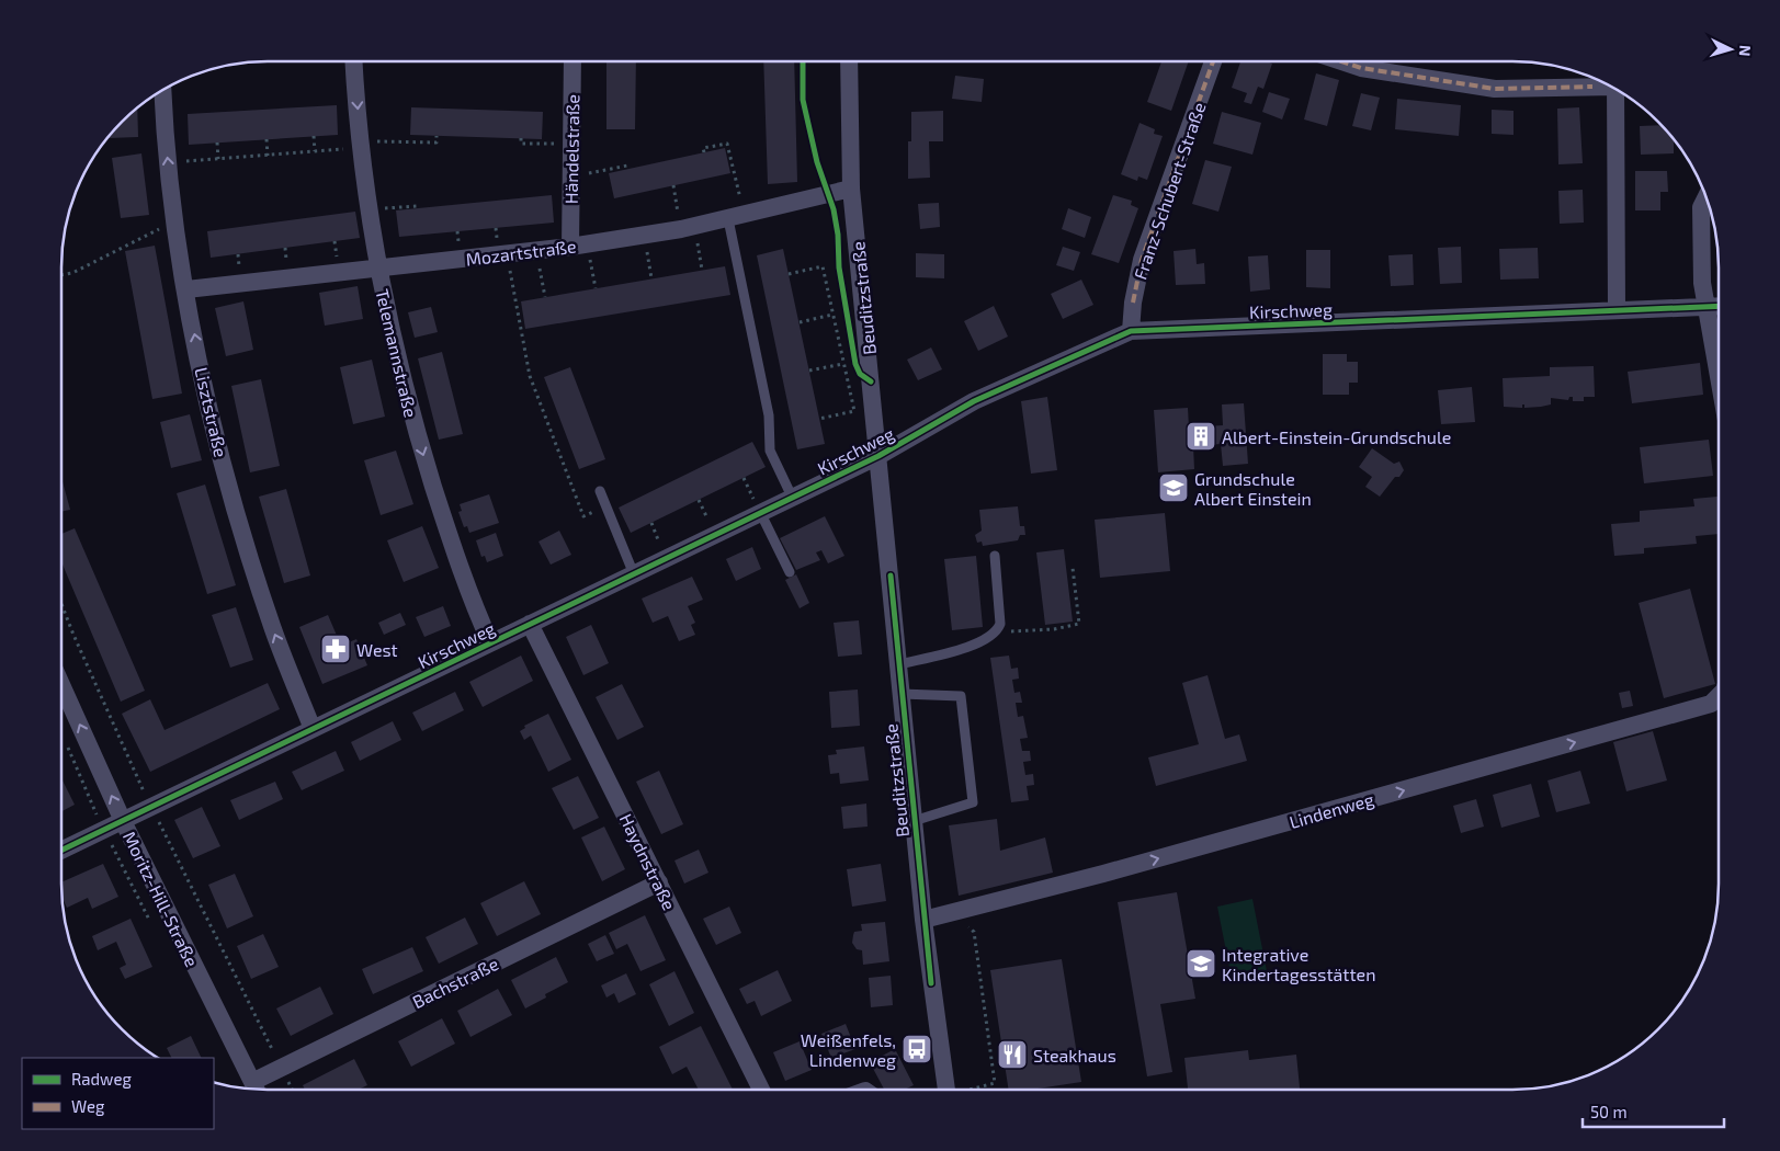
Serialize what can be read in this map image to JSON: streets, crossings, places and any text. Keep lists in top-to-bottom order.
{
  "streets": {
    "street": [
      "Händelstraße",
      "Franz-Schubert-Straße",
      "Mozartstraße",
      "Beuditzstraße",
      "Kirschweg",
      "Telemannstraße",
      "Lisztstraße",
      "Lindenweg",
      "Haydnstraße",
      "Moritz-Hill-Straße",
      "Bachstraße"
    ]
  },
  "crossings": [
    ["Händelstraße", "Mozartstraße"],
    ["Franz-Schubert-Straße", "Kirschweg"],
    ["Mozartstraße", "Beuditzstraße"],
    ["Mozartstraße", "Telemannstraße"],
    ["Mozartstraße", "Lisztstraße"],
    ["Beuditzstraße", "Kirschweg"],
    ["Beuditzstraße", "Lindenweg"],
    ["Kirschweg", "Telemannstraße"],
    ["Kirschweg", "Lisztstraße"],
    ["Kirschweg", "Haydnstraße"],
    ["Kirschweg", "Moritz-Hill-Straße"],
    ["Haydnstraße", "Bachstraße"]
  ],
  "one_way": ["Telemannstraße", "Lisztstraße", "Lindenweg"],
  "places": {
    "building": ["Albert-Einstein-Grundschule"],
    "school or university": ["Grundschule Albert Einstein", "Integrative Kindertagesstätten"],
    "pharmacy": ["West"],
    "bus stop": ["Weißenfels, Lindenweg"],
    "restaurant": ["Steakhaus"]
  },
  "legend": ["Radweg", "Weg"],
  "scale_bar": "50 m",
  "north": "right"
}
